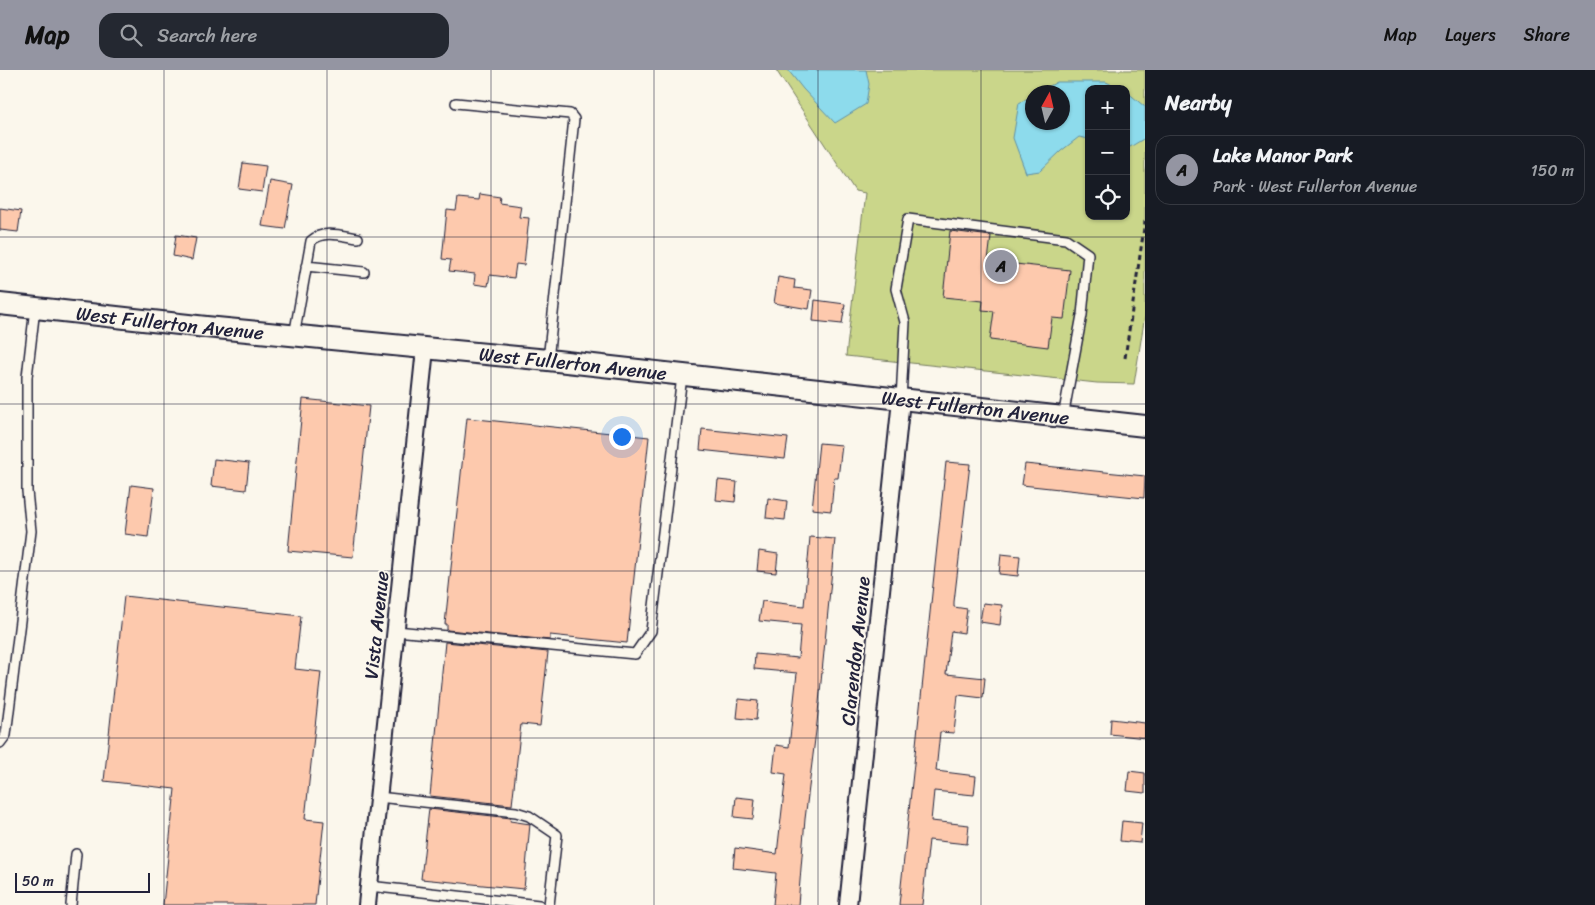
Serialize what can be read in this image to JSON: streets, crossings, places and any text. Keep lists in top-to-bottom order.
{
  "streets": {
    "street": ["West Fullerton Avenue", "Vista Avenue", "Clarendon Avenue"]
  },
  "crossings": [
    ["West Fullerton Avenue", "Vista Avenue"],
    ["West Fullerton Avenue", "Clarendon Avenue"]
  ],
  "scale_bar": "50 m",
  "north": "top",
  "page": {
    "header": "Map",
    "search": "Search here",
    "nav": ["Map", "Layers", "Share"],
    "heading": "Nearby",
    "map_buttons": ["+", "−"],
    "list": [
      {
        "mark": "A",
        "name": "Lake Manor Park",
        "note": "Park · West Fullerton Avenue",
        "value": "150 m"
      }
    ],
    "pins": "A",
    "scale": "50 m"
  }
}
